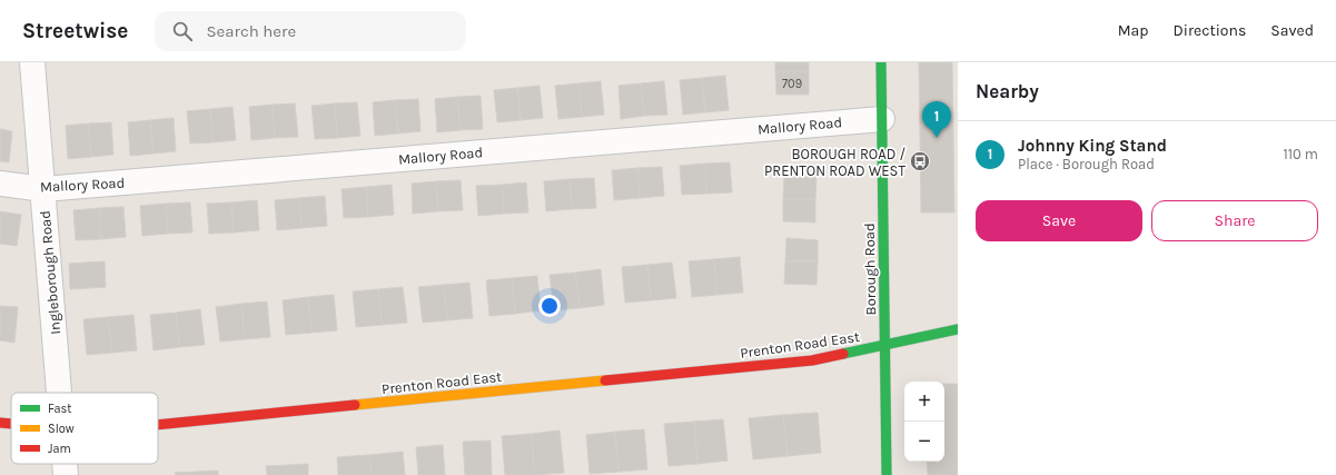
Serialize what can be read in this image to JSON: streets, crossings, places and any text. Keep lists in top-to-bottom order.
{
  "streets": {
    "street": [
      "Mallory Road",
      "Borough Road",
      "Ingleborough Road",
      "Prenton Road East"
    ]
  },
  "crossings": [
    ["Mallory Road", "Borough Road"],
    ["Mallory Road", "Ingleborough Road"],
    ["Borough Road", "Prenton Road East"]
  ],
  "places": {
    "bus stop": ["BOROUGH ROAD / PRENTON ROAD WEST"]
  },
  "house_numbers": ["709"],
  "legend": ["Fast", "Slow", "Jam"],
  "page": {
    "header": "Streetwise",
    "search": "Search here",
    "nav": ["Map", "Directions", "Saved"],
    "heading": "Nearby",
    "pins": "1",
    "list": [
      {
        "mark": "1",
        "name": "Johnny King Stand",
        "note": "Place · Borough Road",
        "value": "110 m"
      }
    ],
    "buttons": ["Save", "Share"],
    "map_buttons": ["+", "−"]
  }
}
